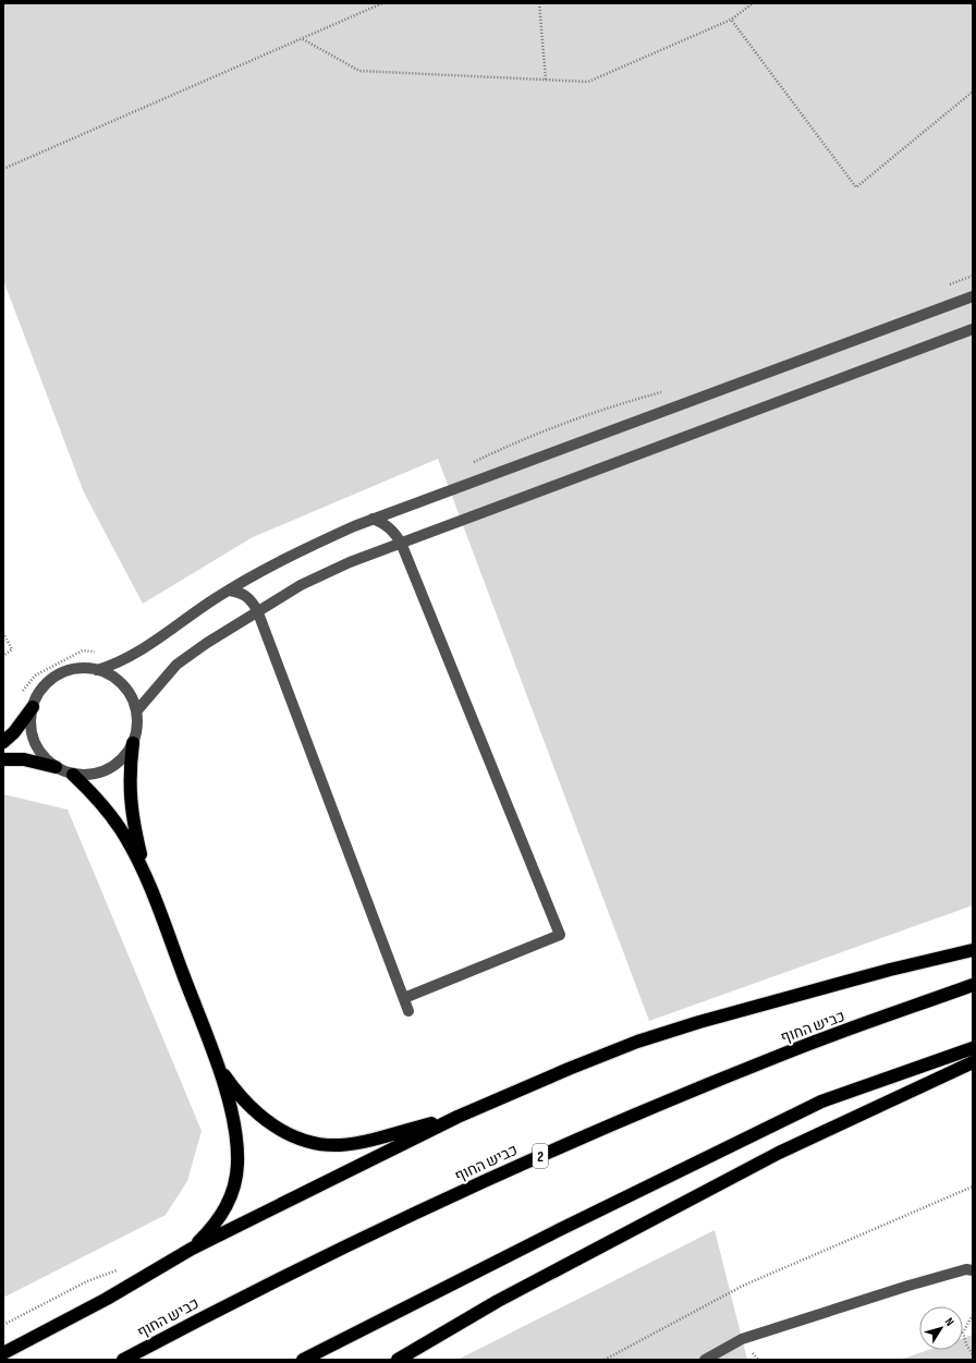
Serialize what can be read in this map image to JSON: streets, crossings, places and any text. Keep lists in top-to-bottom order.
{
  "streets": {
    "highway": ["כביש החוף", "2"]
  },
  "north": "top right"
}
